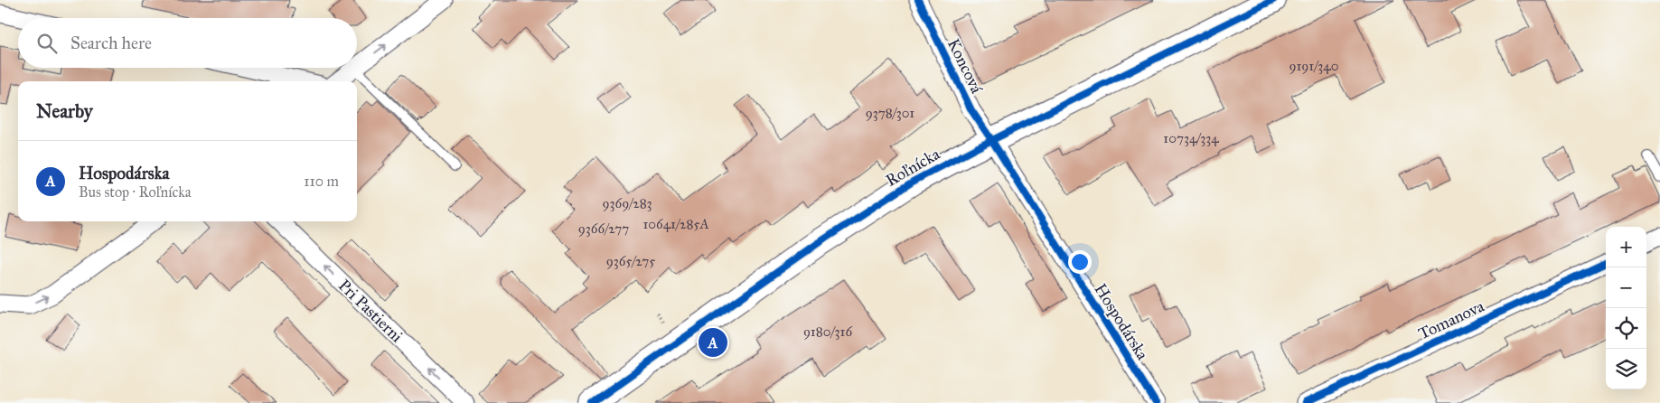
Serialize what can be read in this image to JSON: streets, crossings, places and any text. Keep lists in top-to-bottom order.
{
  "streets": {
    "street": [
      "Koncová",
      "Roľnícka",
      "Pri Pastierni",
      "Tomanova",
      "Hospodárska"
    ]
  },
  "crossings": [
    ["Koncová", "Roľnícka"],
    ["Koncová", "Hospodárska"],
    ["Roľnícka", "Hospodárska"]
  ],
  "one_way": ["Pri Pastierni"],
  "house_numbers": [
    "9191/340",
    "9378/301",
    "10734/334",
    "9369/283",
    "10641/285A",
    "9366/277",
    "9365/275",
    "9180/316"
  ],
  "page": {
    "search": "Search here",
    "heading": "Nearby",
    "list": [
      {
        "mark": "A",
        "name": "Hospodárska",
        "note": "Bus stop · Roľnícka",
        "value": "110 m"
      }
    ],
    "map_buttons": ["+", "−"],
    "pins": "A"
  }
}
